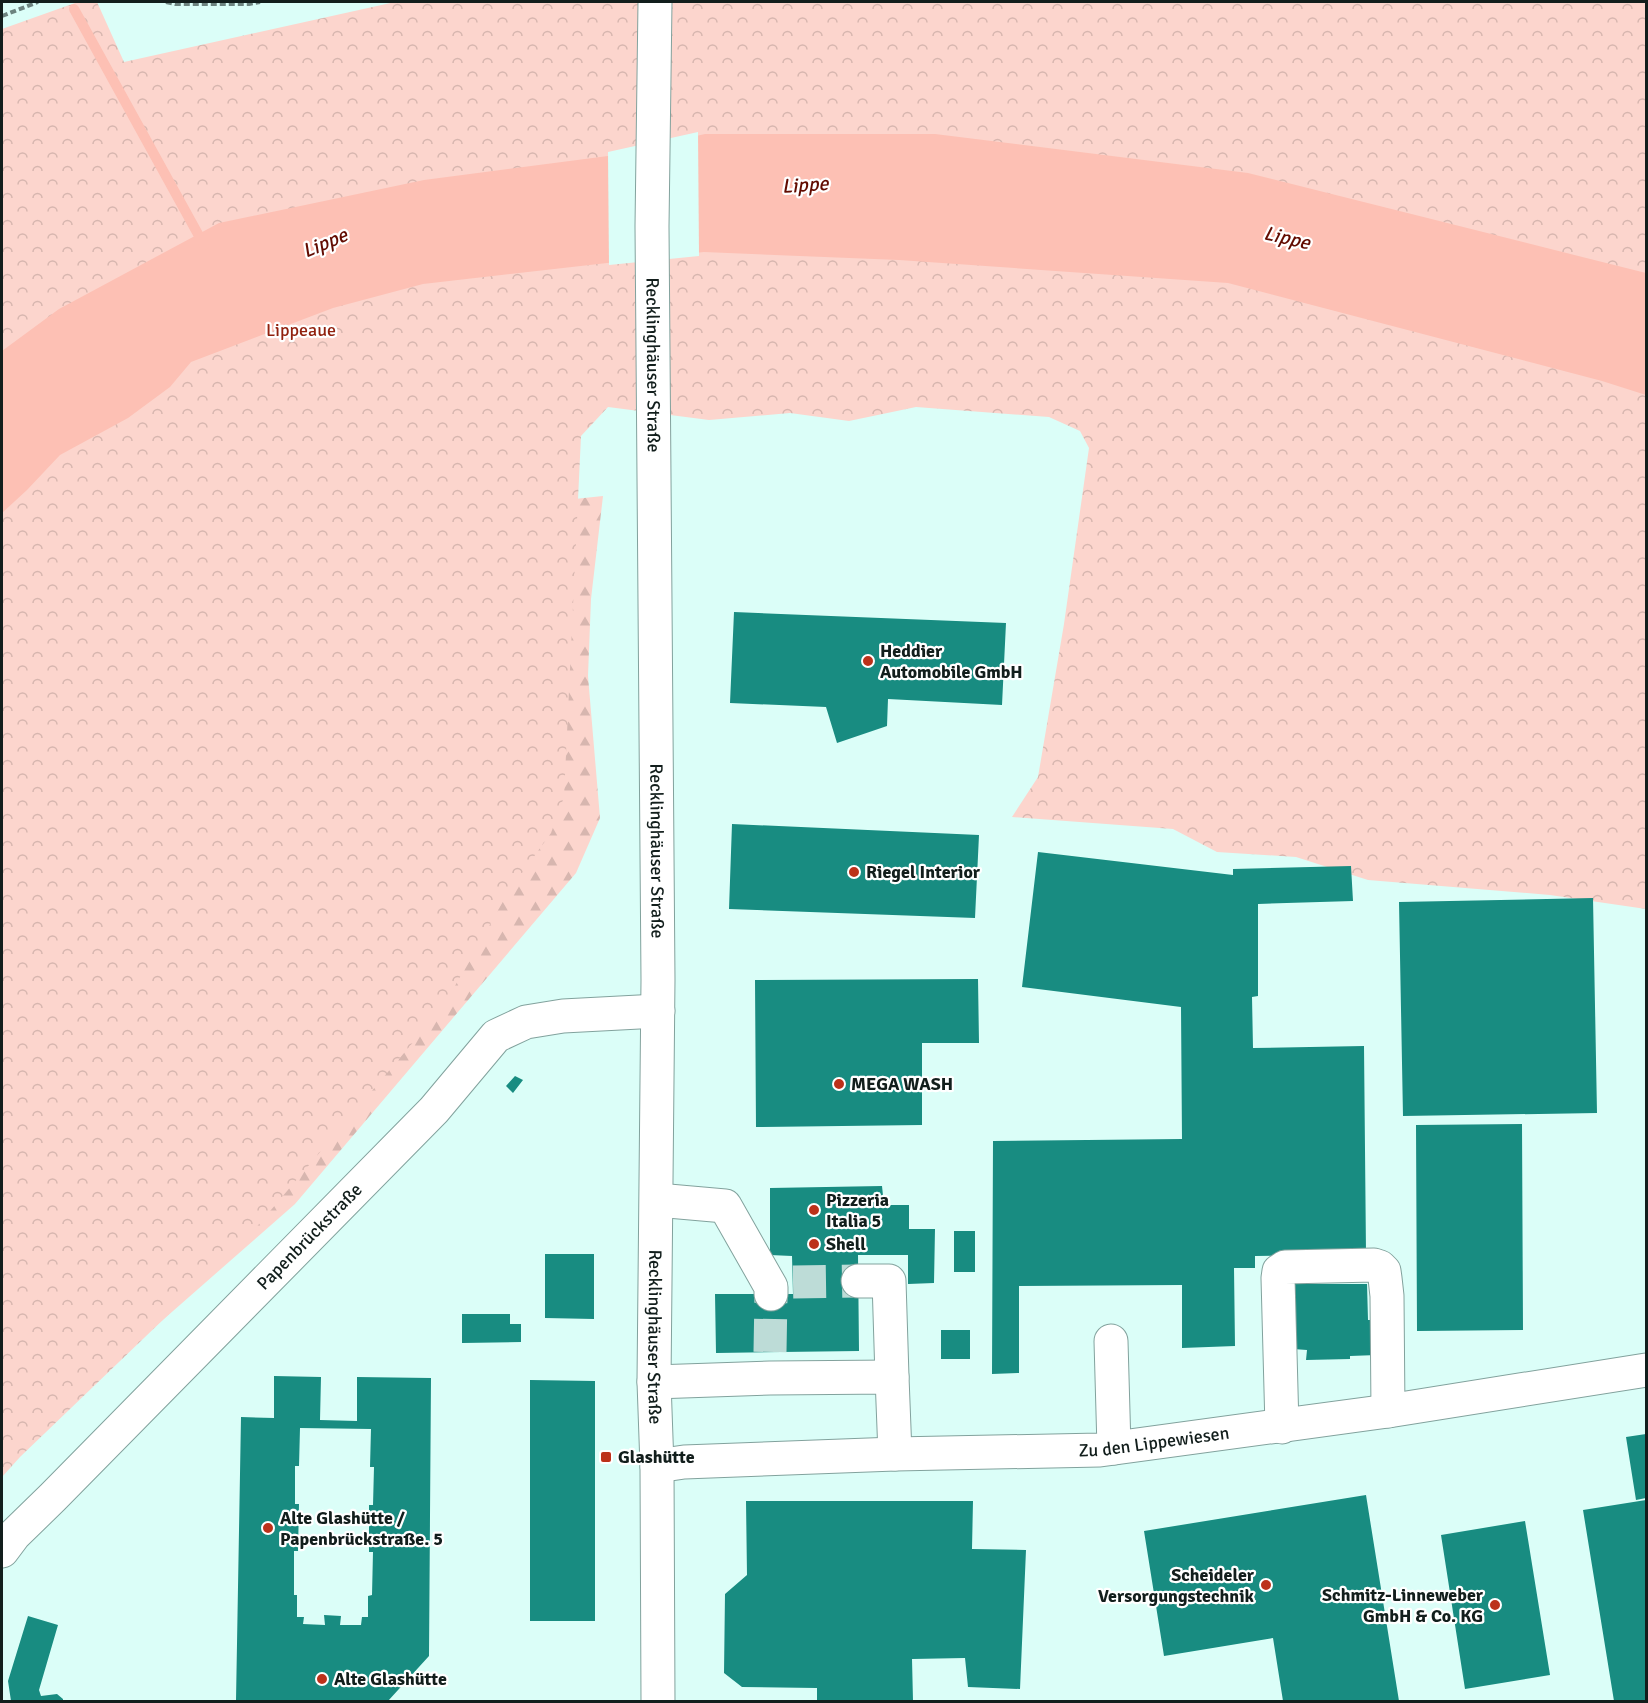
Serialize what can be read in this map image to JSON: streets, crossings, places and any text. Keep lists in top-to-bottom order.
{
  "streets": {
    "street": ["Recklinghäuser Straße", "Papenbrückstraße", "Zu den Lippewiesen"]
  },
  "crossings": [
    ["Recklinghäuser Straße", "Papenbrückstraße"],
    ["Recklinghäuser Straße", "Zu den Lippewiesen"]
  ],
  "water": ["Lippe"],
  "parks": ["Lippeaue"],
  "places": {
    "other": [
      "Heddier Automobile GmbH",
      "Riegel Interior",
      "MEGA WASH",
      "Pizzeria Italia 5",
      "Shell",
      "Alte Glashütte / Papenbrückstraße. 5",
      "Scheideler Versorgungstechnik",
      "Schmitz-Linneweber GmbH & Co. KG",
      "Alte Glashütte"
    ],
    "transit": ["Glashütte"]
  }
}
